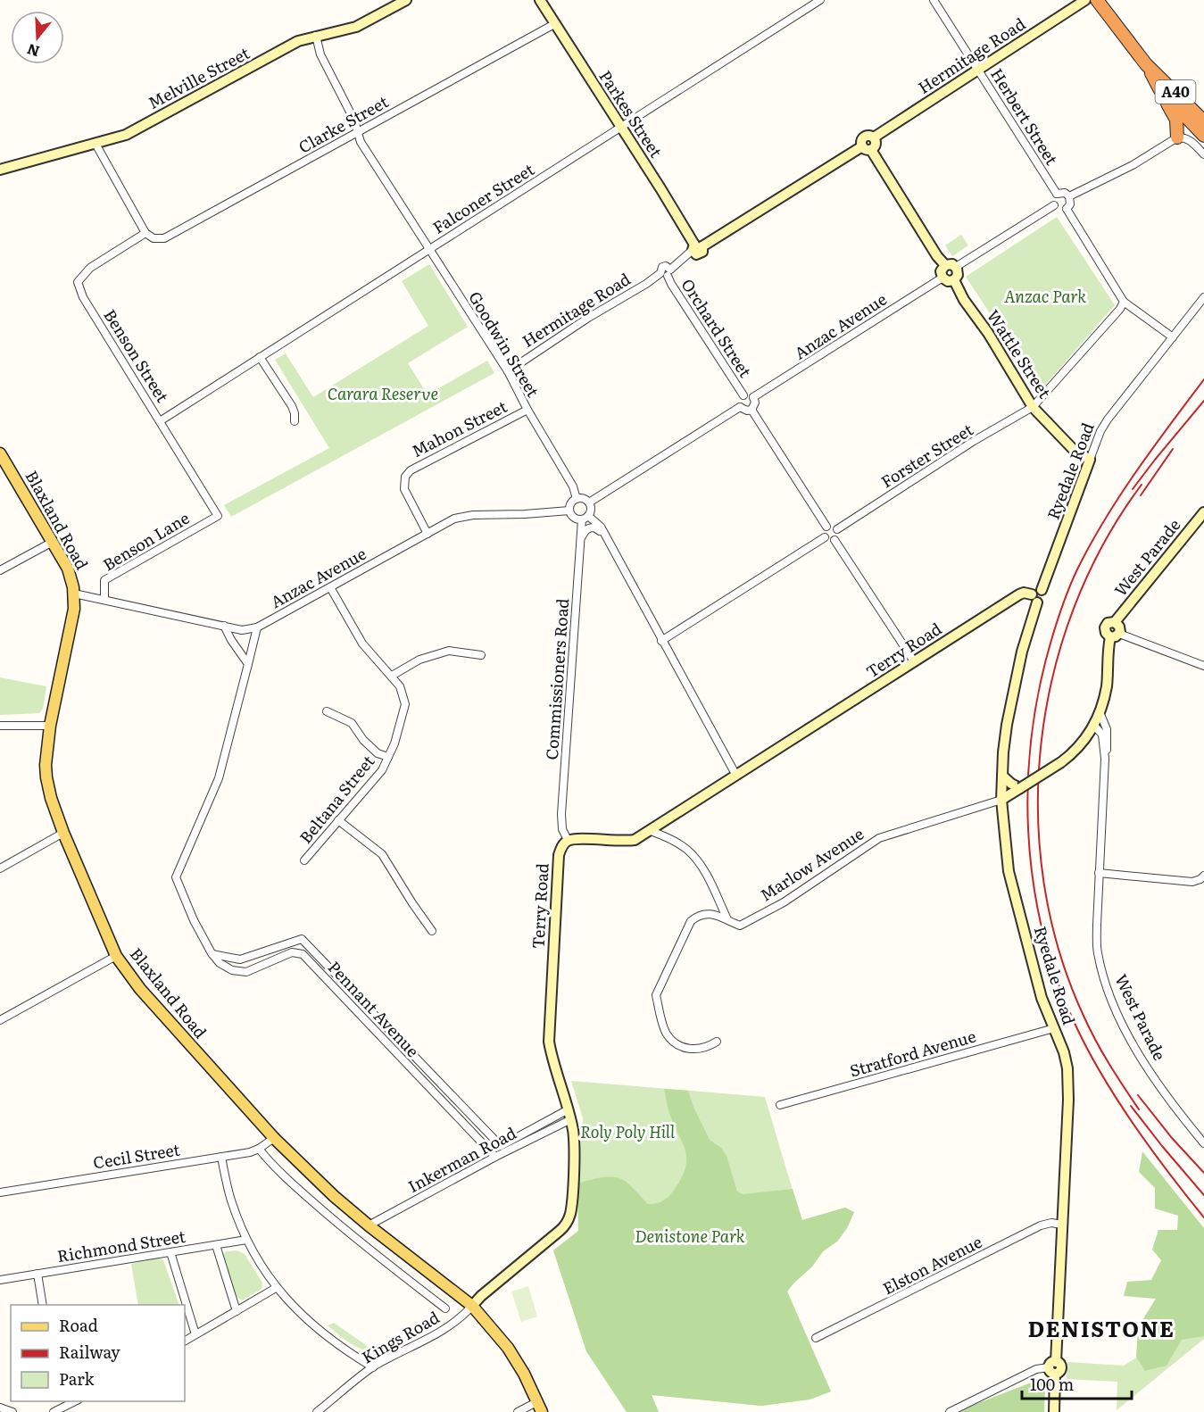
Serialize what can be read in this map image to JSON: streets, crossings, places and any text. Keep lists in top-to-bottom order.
{
  "streets": {
    "highway": ["A40"],
    "main road": ["Blaxland Road"],
    "street": [
      "Hermitage Road",
      "Melville Street",
      "Parkes Street",
      "Herbert Street",
      "Clarke Street",
      "Falconer Street",
      "Anzac Avenue",
      "Orchard Street",
      "Goodwin Street",
      "Wattle Street",
      "Benson Street",
      "Mahon Street",
      "Forster Street",
      "Ryedale Road",
      "Benson Lane",
      "West Parade",
      "Terry Road",
      "Commissioners Road",
      "Beltana Street",
      "Marlow Avenue",
      "Pennant Avenue",
      "Stratford Avenue",
      "Cecil Street",
      "Inkerman Road",
      "Richmond Street",
      "Elston Avenue",
      "Kings Road"
    ]
  },
  "crossings": [
    ["Hermitage Road", "Herbert Street"],
    ["Hermitage Road", "Orchard Street"],
    ["Hermitage Road", "Goodwin Street"],
    ["Melville Street", "Goodwin Street"],
    ["Parkes Street", "Clarke Street"],
    ["Parkes Street", "Falconer Street"],
    ["Clarke Street", "Goodwin Street"],
    ["Clarke Street", "Benson Street"],
    ["Falconer Street", "Goodwin Street"],
    ["Falconer Street", "Benson Street"],
    ["Anzac Avenue", "Orchard Street"],
    ["Anzac Avenue", "Goodwin Street"],
    ["Anzac Avenue", "Wattle Street"],
    ["Anzac Avenue", "Mahon Street"],
    ["Anzac Avenue", "Blaxland Road"],
    ["Anzac Avenue", "Benson Lane"],
    ["Anzac Avenue", "Commissioners Road"],
    ["Anzac Avenue", "Beltana Street"],
    ["Anzac Avenue", "Pennant Avenue"],
    ["Goodwin Street", "Mahon Street"],
    ["Goodwin Street", "Commissioners Road"],
    ["Wattle Street", "Forster Street"],
    ["Wattle Street", "Ryedale Road"],
    ["Benson Street", "Benson Lane"],
    ["Ryedale Road", "Terry Road"],
    ["Ryedale Road", "Marlow Avenue"],
    ["Ryedale Road", "Stratford Avenue"],
    ["Ryedale Road", "Elston Avenue"],
    ["Blaxland Road", "Terry Road"],
    ["Blaxland Road", "Cecil Street"],
    ["Blaxland Road", "Inkerman Road"],
    ["Blaxland Road", "Kings Road"],
    ["West Parade", "Marlow Avenue"],
    ["Terry Road", "Commissioners Road"],
    ["Terry Road", "Inkerman Road"],
    ["Terry Road", "Kings Road"],
    ["Pennant Avenue", "Inkerman Road"]
  ],
  "districts": ["DENISTONE"],
  "parks": [
    "Anzac Park",
    "Carara Reserve",
    "Roly Poly Hill",
    "Denistone Park"
  ],
  "legend": ["Road", "Railway", "Park"],
  "scale_bar": "100 m",
  "north": "bottom"
}
